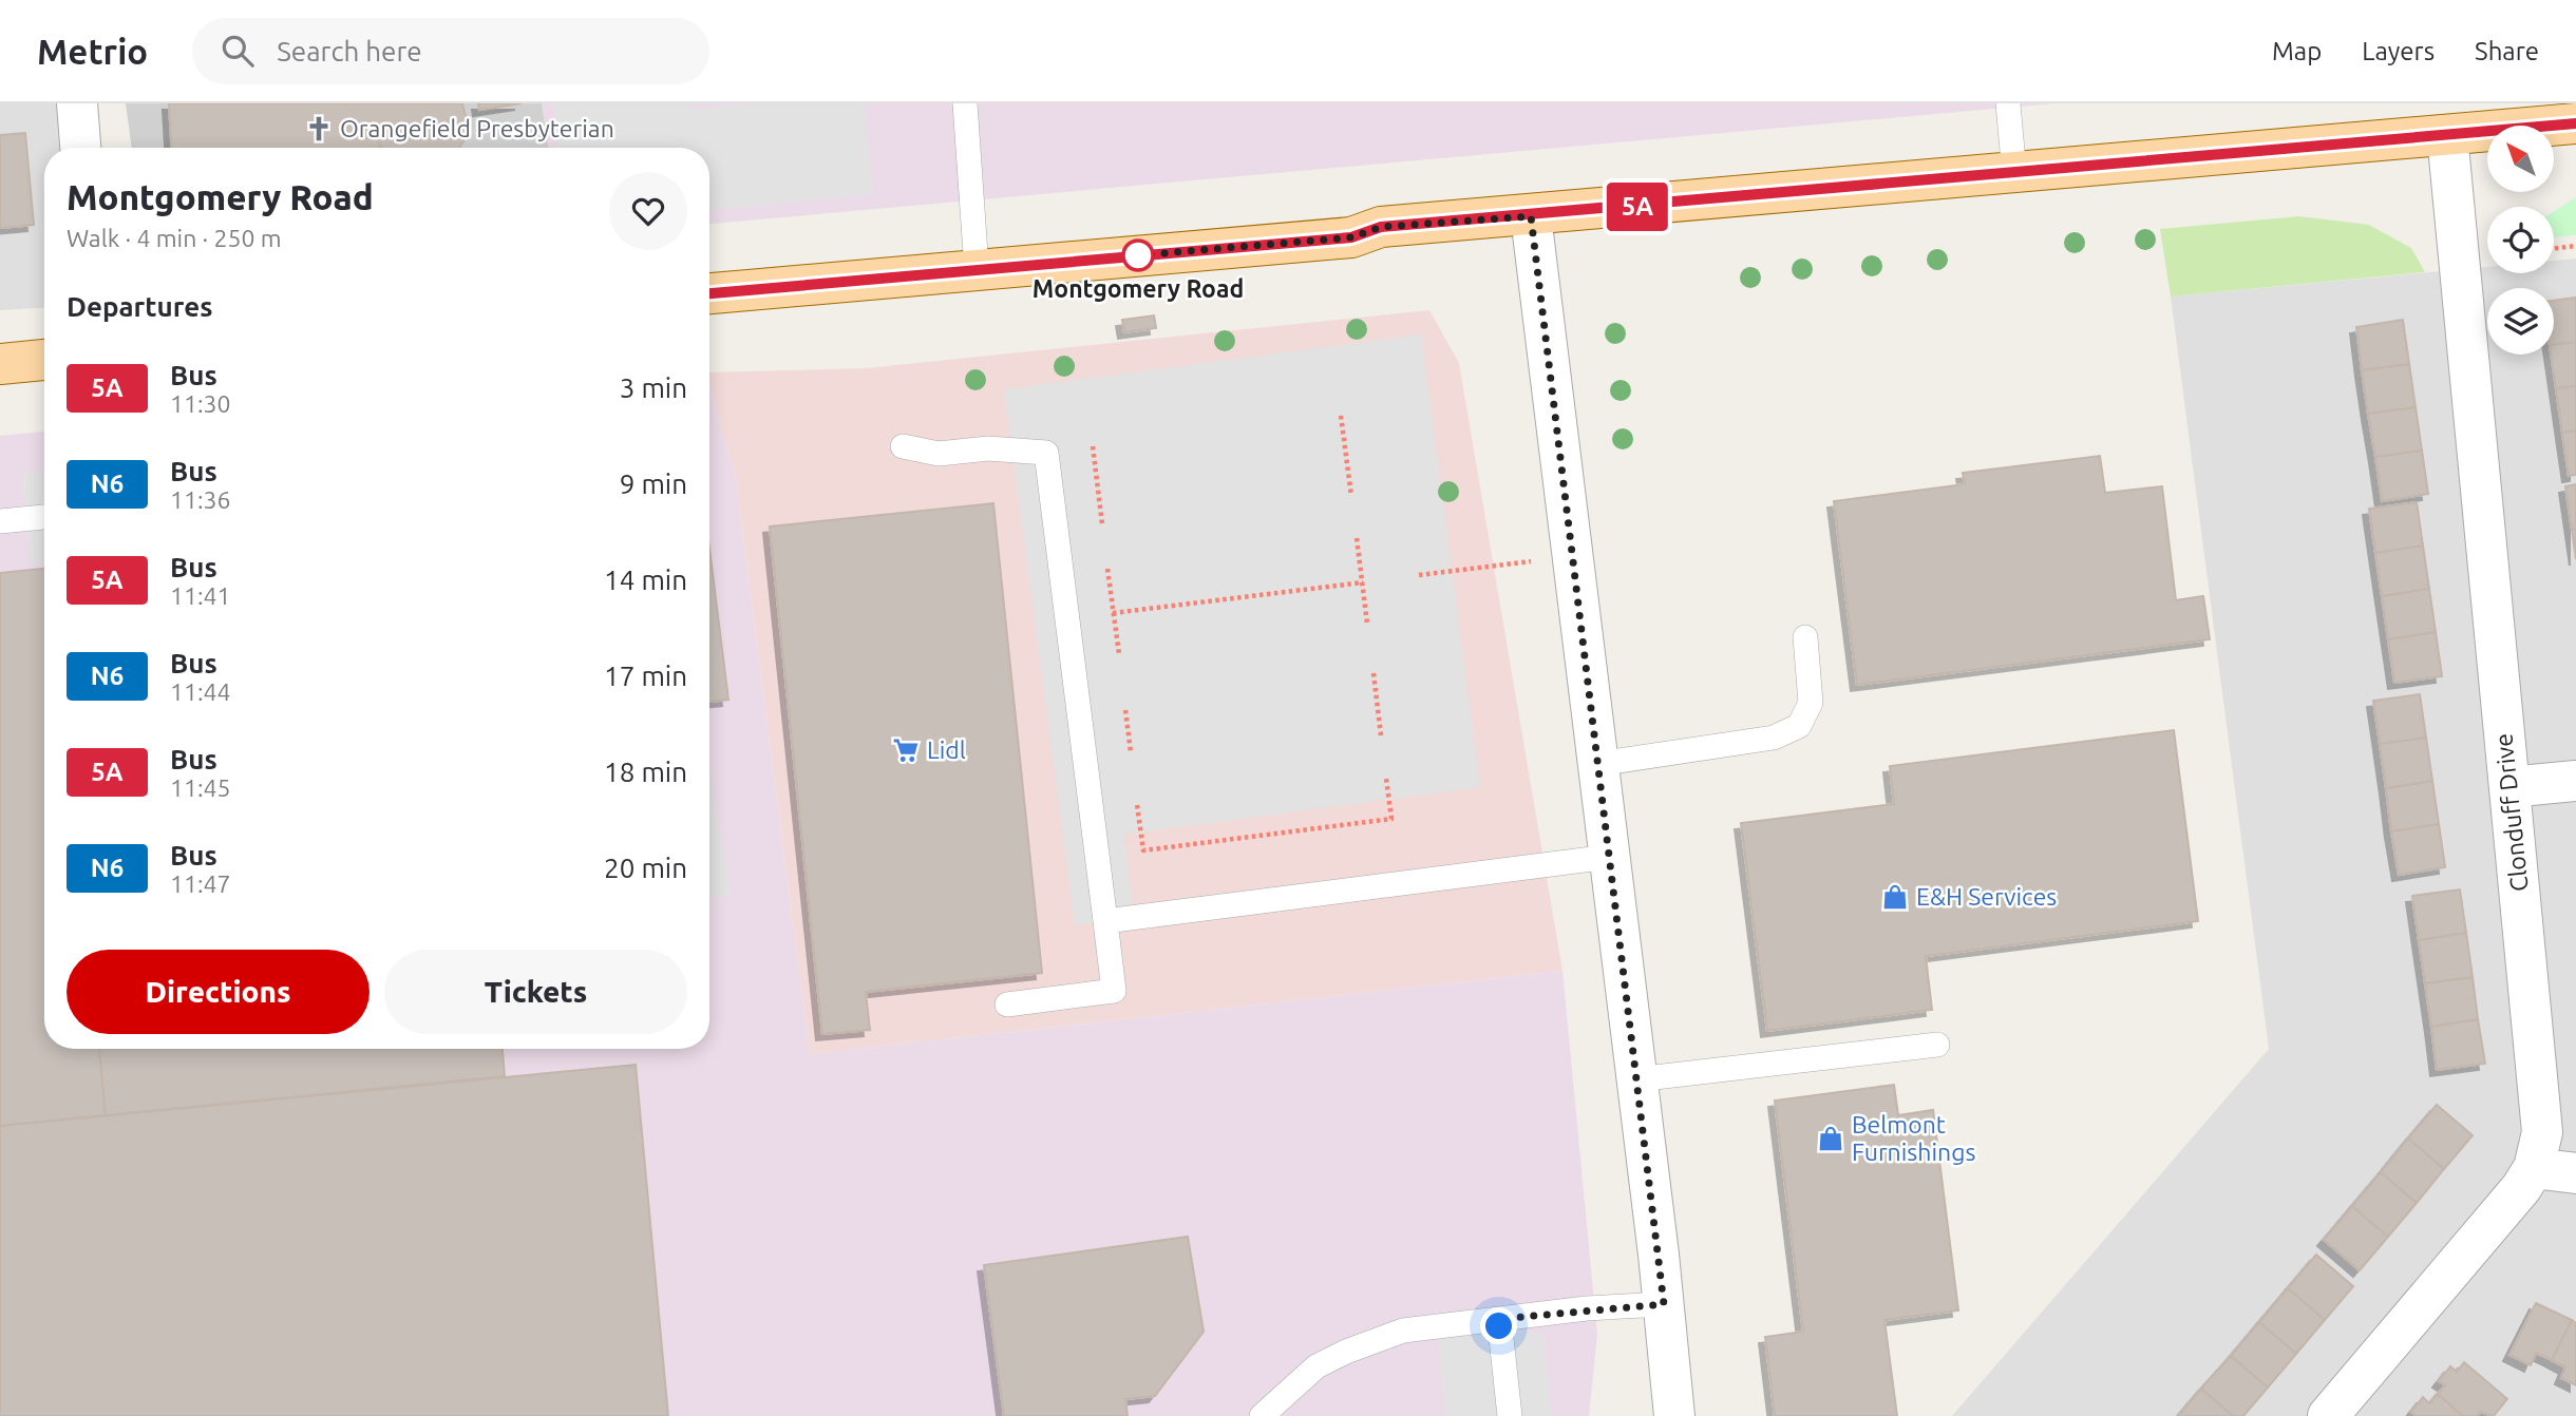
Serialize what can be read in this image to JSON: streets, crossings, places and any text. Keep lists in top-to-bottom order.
{
  "streets": {
    "street": ["Clonduff Drive"]
  },
  "places": {
    "church": ["Orangefield Presbyterian"],
    "other": ["Montgomery Road"],
    "supermarket": ["Lidl"],
    "shop": ["E&H Services", "Belmont Furnishings"]
  },
  "lines": ["bus line 5A"],
  "north": "top left",
  "page": {
    "header": "Metrio",
    "search": "Search here",
    "nav": ["Map", "Layers", "Share"],
    "on_map": "5A",
    "heading": [
      ["Montgomery Road", "Walk · 4 min · 250 m"],
      "Departures"
    ],
    "list": [
      {
        "mark": "5A",
        "name": "Bus",
        "note": "11:30",
        "value": "3 min"
      },
      {
        "mark": "N6",
        "name": "Bus",
        "note": "11:36",
        "value": "9 min"
      },
      {
        "mark": "5A",
        "name": "Bus",
        "note": "11:41",
        "value": "14 min"
      },
      {
        "mark": "N6",
        "name": "Bus",
        "note": "11:44",
        "value": "17 min"
      },
      {
        "mark": "5A",
        "name": "Bus",
        "note": "11:45",
        "value": "18 min"
      },
      {
        "mark": "N6",
        "name": "Bus",
        "note": "11:47",
        "value": "20 min"
      }
    ],
    "buttons": ["Directions", "Tickets"]
  }
}
